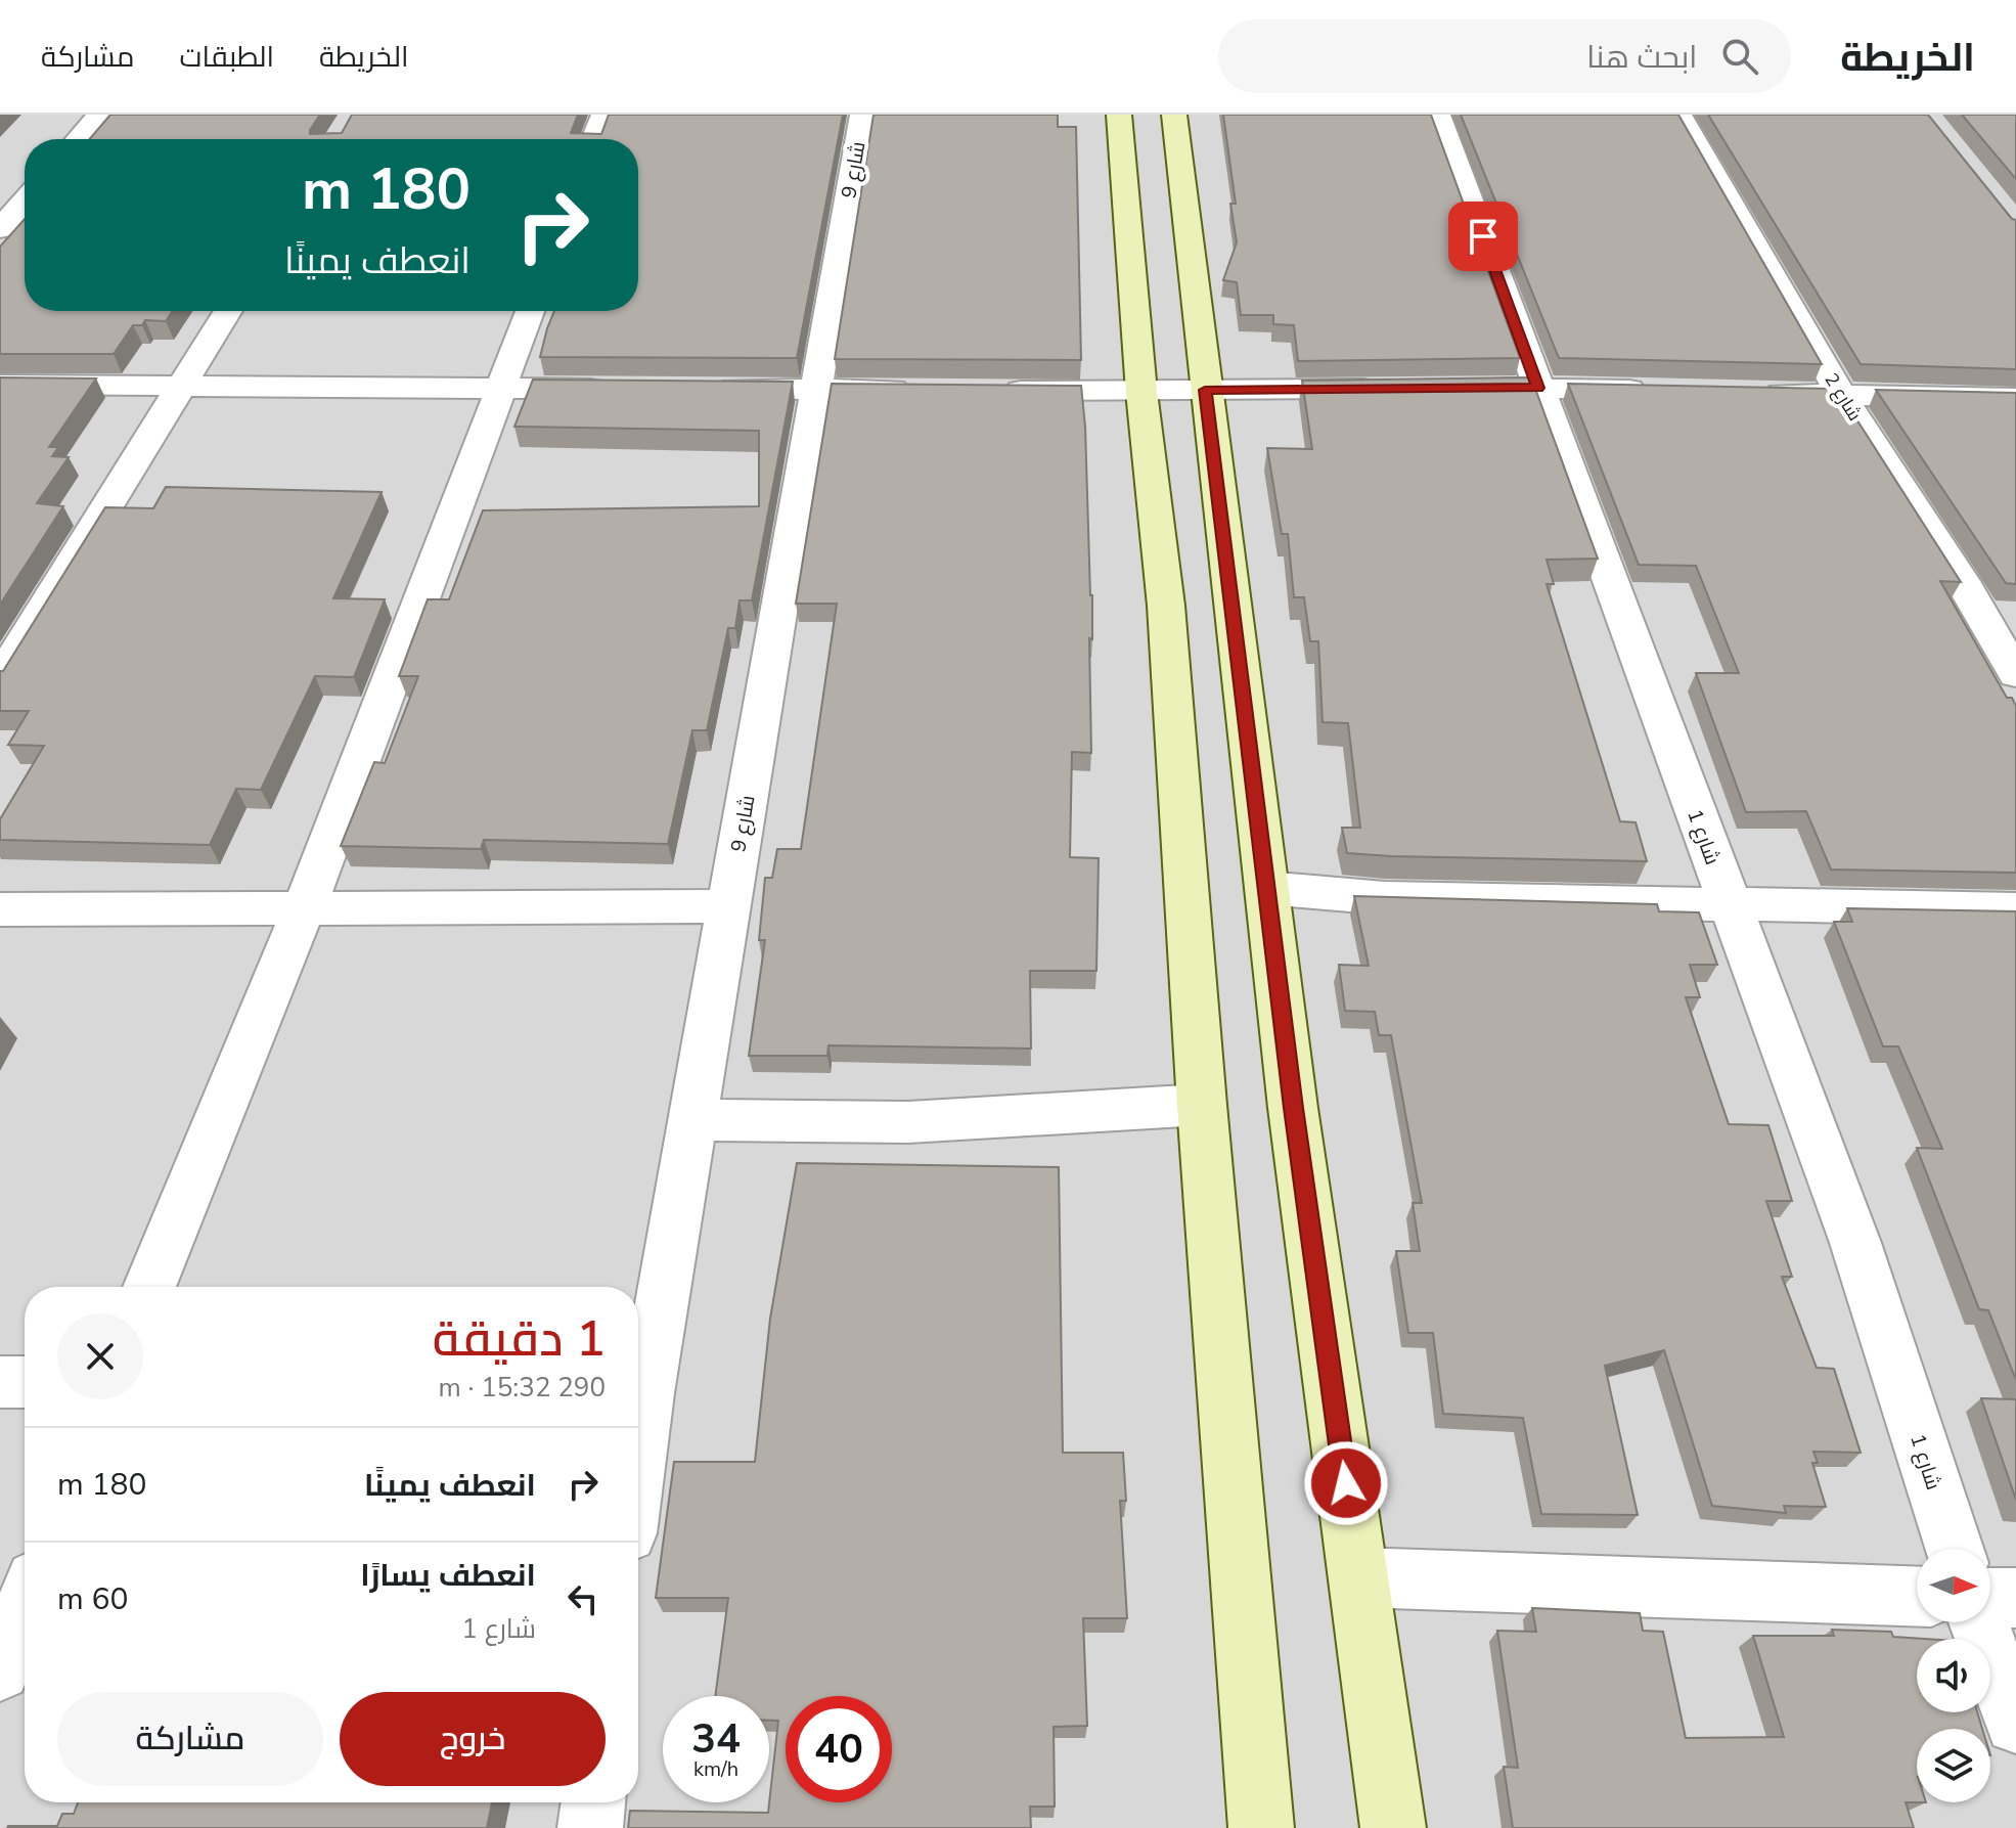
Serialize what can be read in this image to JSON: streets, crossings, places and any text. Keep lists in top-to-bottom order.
{
  "streets": {
    "street": ["شارع 9", "شارع 2", "شارع 1"]
  },
  "north": "right",
  "page": {
    "header": "الخريطة",
    "search": "ابحث هنا",
    "nav": ["الخريطة", "الطبقات", "مشاركة"],
    "turn": ["180 m", "انعطف يمينًا"],
    "heading": ["1 دقيقة", "290 m · 15:32"],
    "list": [
      {
        "name": "انعطف يمينًا",
        "value": "180 m"
      },
      {
        "name": "انعطف يسارًا",
        "note": "شارع 1",
        "value": "60 m"
      }
    ],
    "buttons": ["خروج", "مشاركة"],
    "speed": "34 km/h",
    "limit": "40"
  }
}
